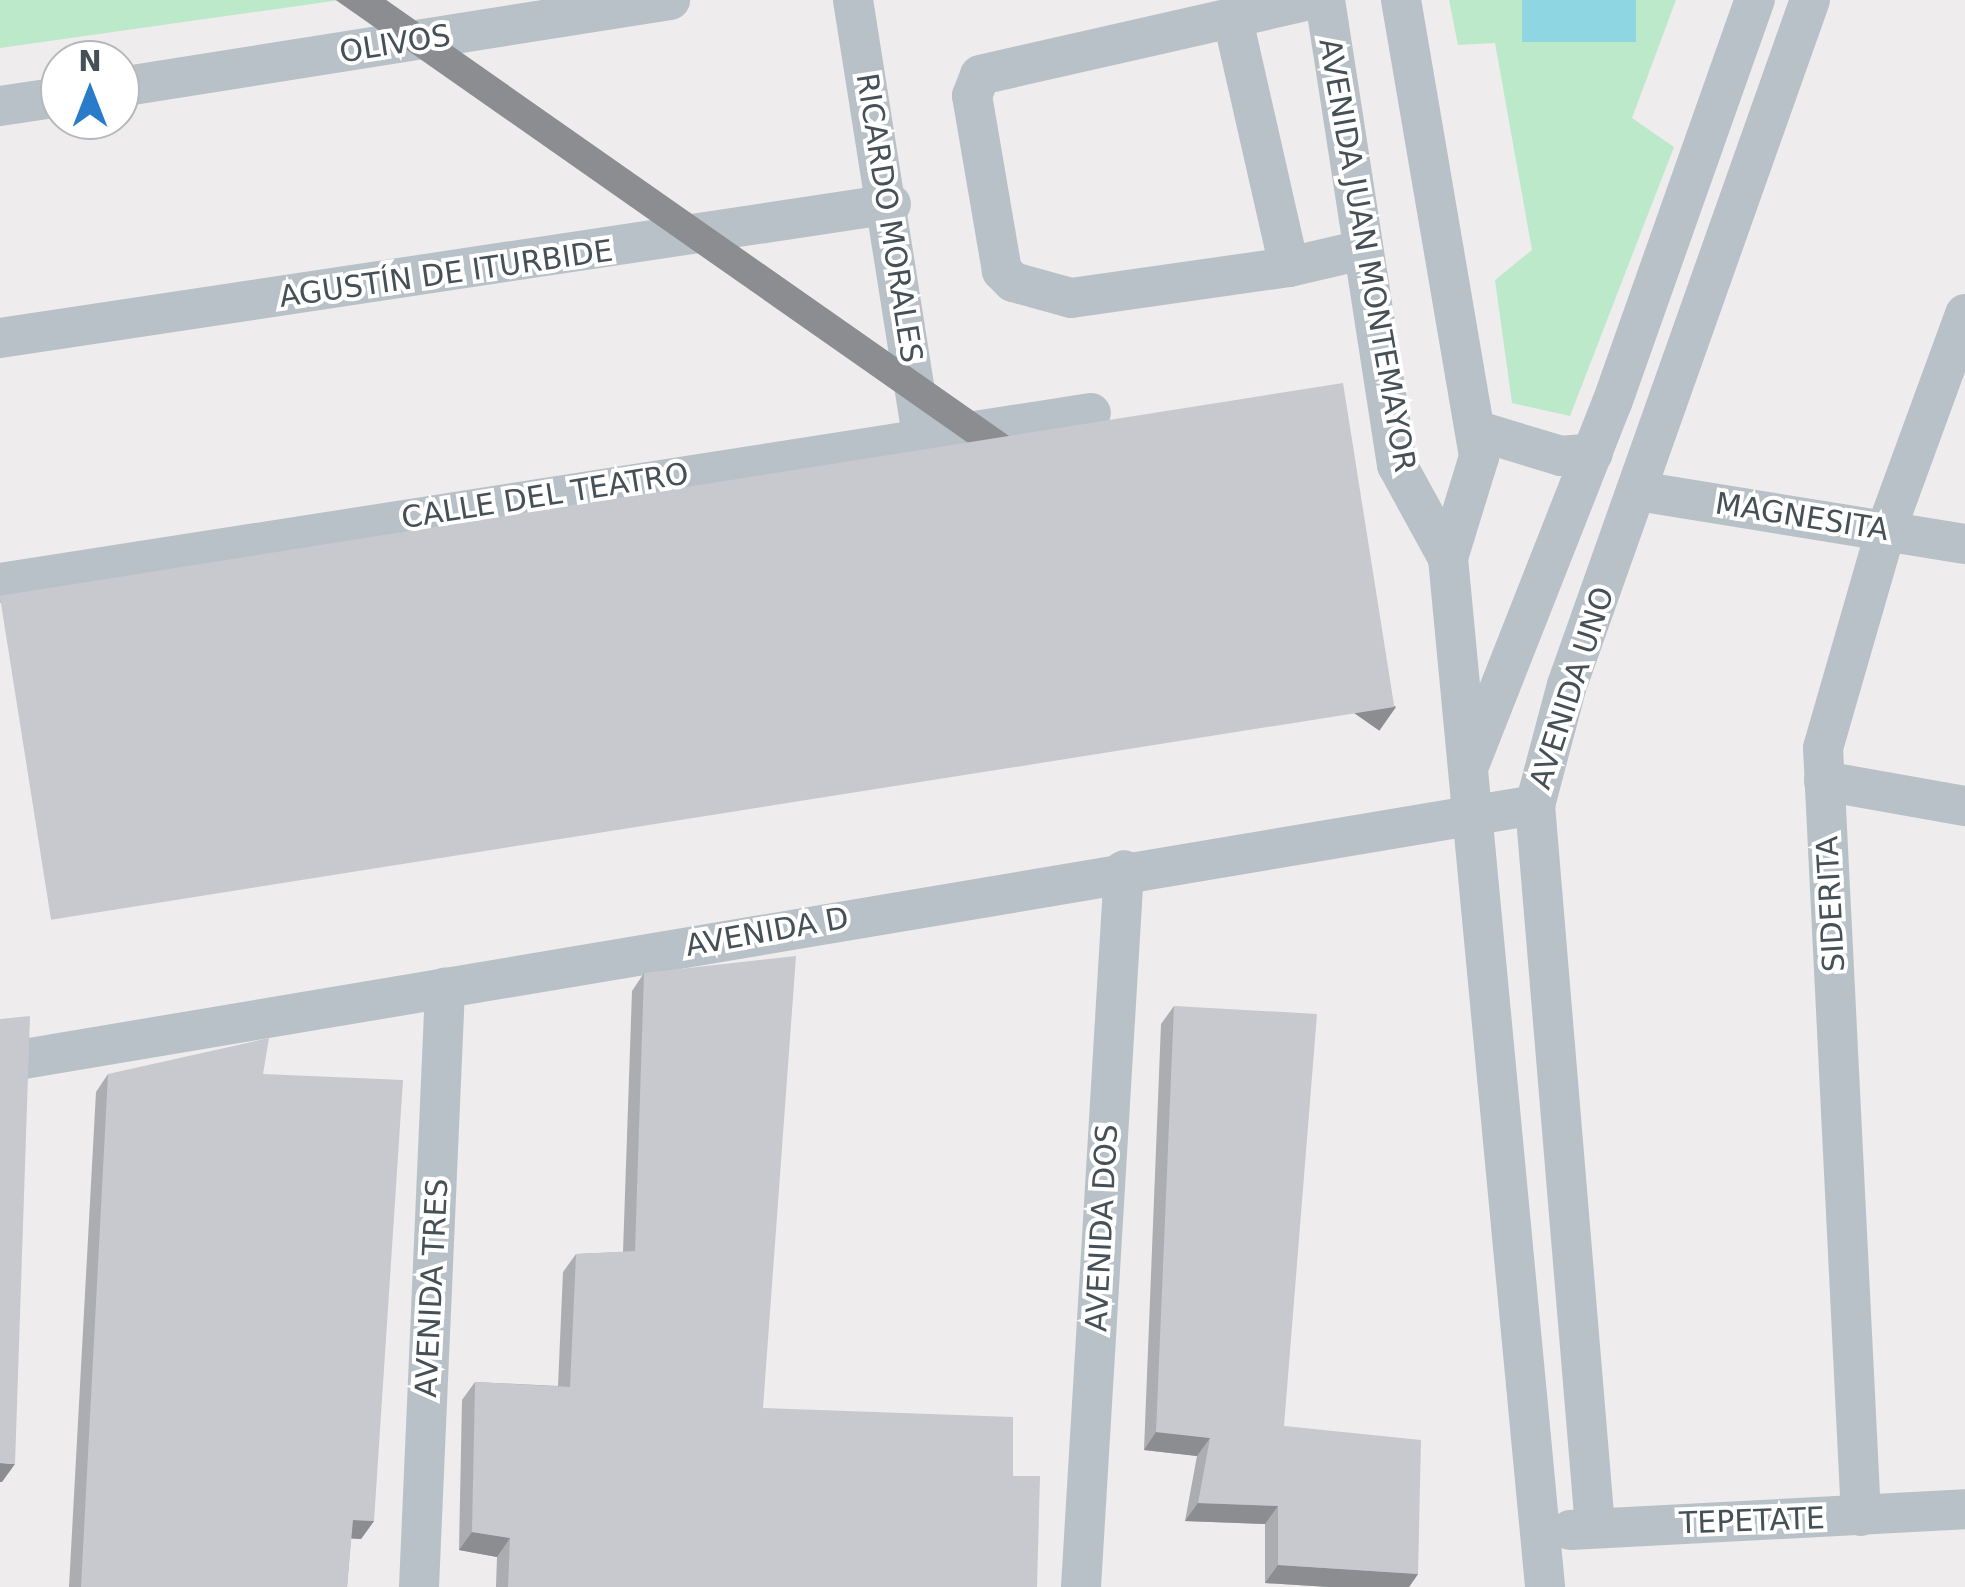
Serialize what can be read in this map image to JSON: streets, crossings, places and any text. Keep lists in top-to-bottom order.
{
  "streets": {
    "street": [
      "OLIVOS",
      "RICARDO MORALES",
      "AVENIDA JUAN MONTEMAYOR",
      "AGUSTÍN DE ITURBIDE",
      "CALLE DEL TEATRO",
      "MAGNESITA",
      "AVENIDA UNO",
      "SIDERITA",
      "AVENIDA D",
      "AVENIDA DOS",
      "AVENIDA TRES",
      "TEPETATE"
    ]
  },
  "crossings": [
    ["RICARDO MORALES", "AGUSTÍN DE ITURBIDE"],
    ["RICARDO MORALES", "CALLE DEL TEATRO"],
    ["AVENIDA JUAN MONTEMAYOR", "AVENIDA UNO"],
    ["AVENIDA JUAN MONTEMAYOR", "AVENIDA D"],
    ["MAGNESITA", "AVENIDA UNO"],
    ["MAGNESITA", "SIDERITA"],
    ["AVENIDA UNO", "AVENIDA D"],
    ["AVENIDA UNO", "TEPETATE"],
    ["SIDERITA", "TEPETATE"],
    ["AVENIDA D", "AVENIDA DOS"],
    ["AVENIDA D", "AVENIDA TRES"]
  ],
  "north": "top"
}
